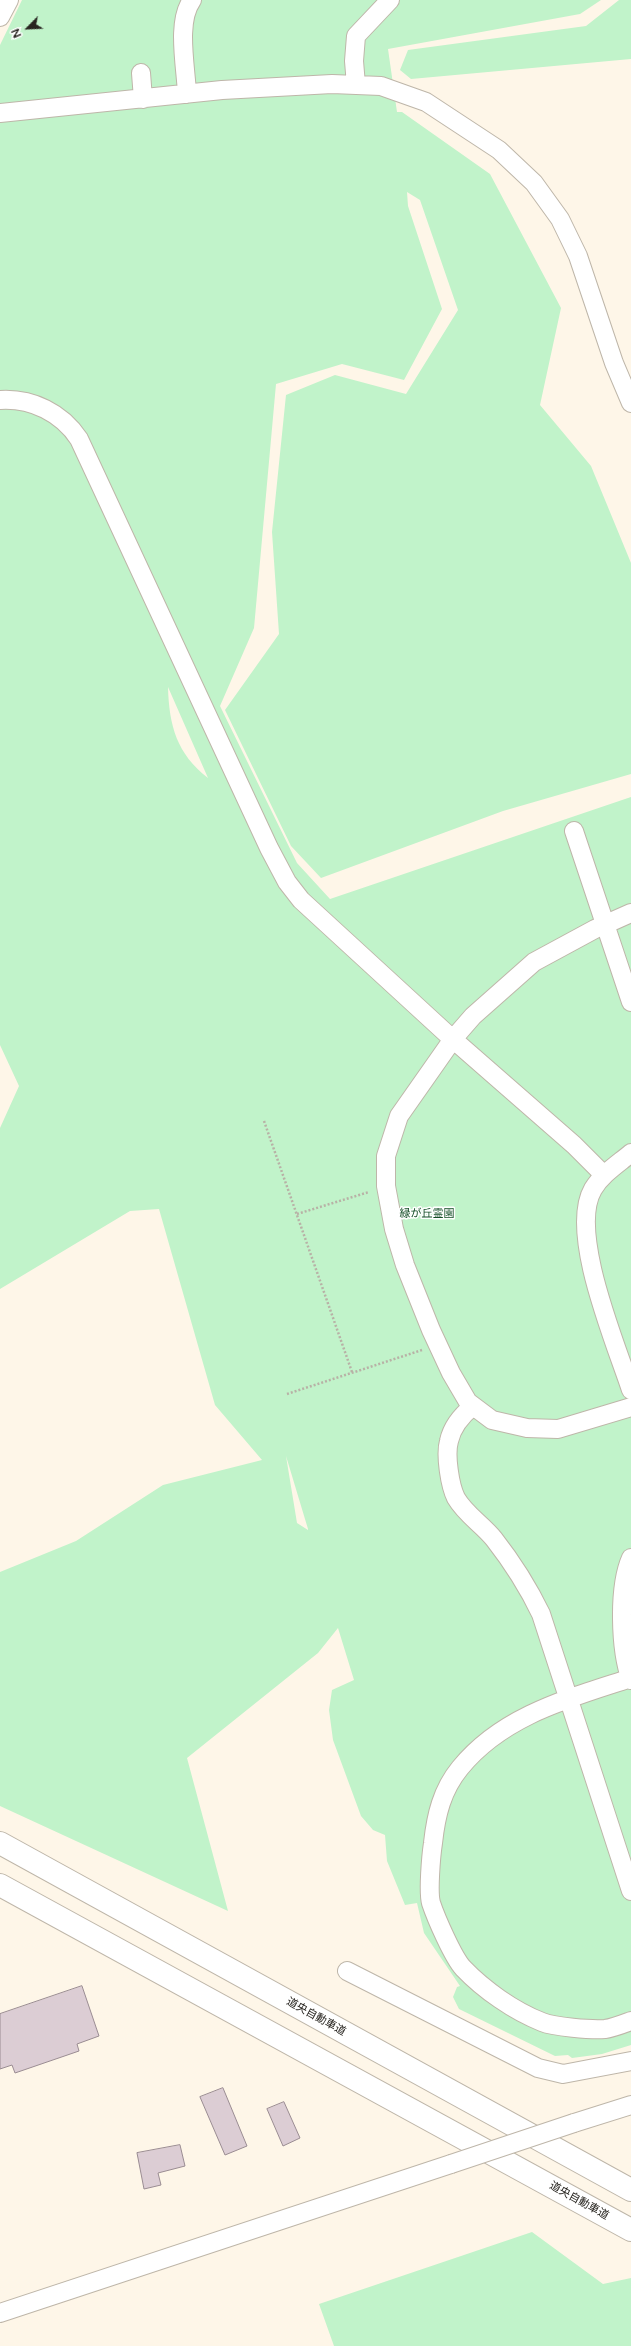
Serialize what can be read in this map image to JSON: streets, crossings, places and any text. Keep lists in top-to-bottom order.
{
  "streets": {
    "highway": ["道央自動車道"]
  },
  "parks": ["緑が丘霊園"],
  "north": "bottom left"
}
